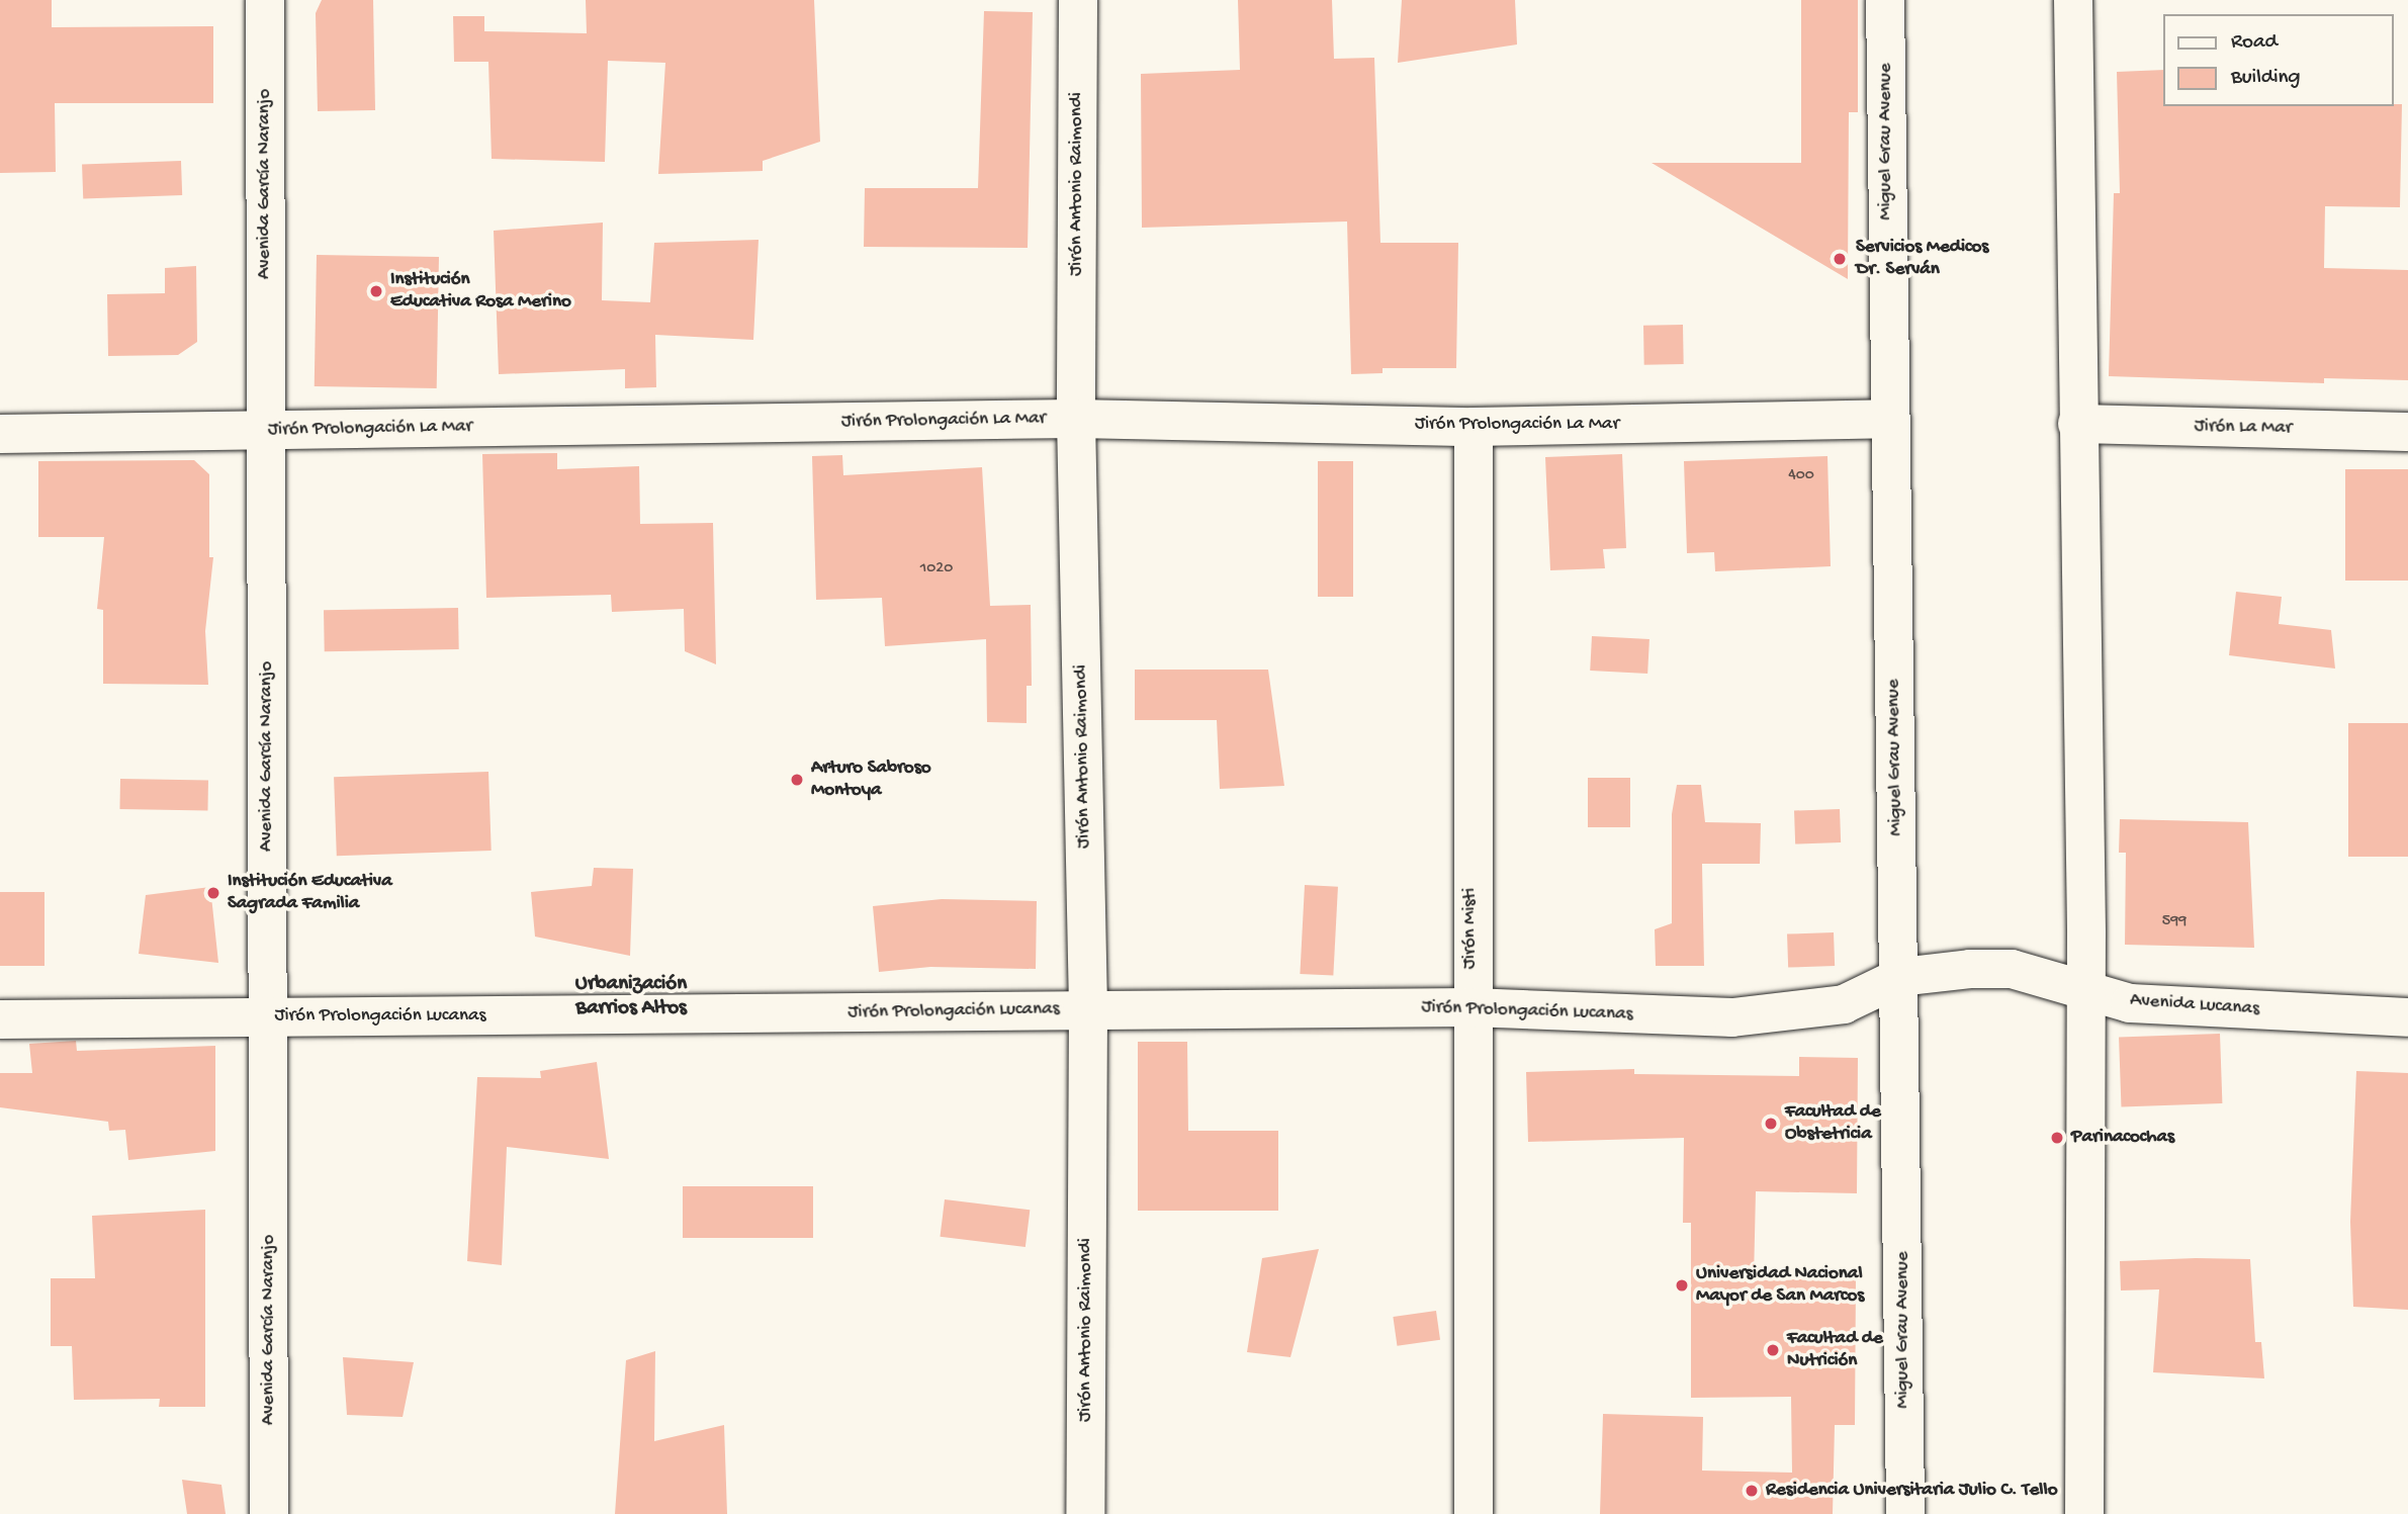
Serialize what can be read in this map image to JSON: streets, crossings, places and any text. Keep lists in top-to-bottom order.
{
  "streets": {
    "street": [
      "Miguel Grau Avenue",
      "Avenida García Naranjo",
      "Jirón Antonio Raimondi",
      "Jirón Prolongación La Mar",
      "Jirón La Mar",
      "Jirón Misti",
      "Avenida Lucanas",
      "Jirón Prolongación Lucanas"
    ]
  },
  "crossings": [
    ["Miguel Grau Avenue", "Jirón Prolongación La Mar"],
    ["Miguel Grau Avenue", "Avenida Lucanas"],
    ["Miguel Grau Avenue", "Jirón Prolongación Lucanas"],
    ["Avenida García Naranjo", "Jirón Prolongación La Mar"],
    ["Avenida García Naranjo", "Jirón Prolongación Lucanas"],
    ["Jirón Antonio Raimondi", "Jirón Prolongación La Mar"],
    ["Jirón Antonio Raimondi", "Jirón Prolongación Lucanas"],
    ["Jirón Prolongación La Mar", "Jirón Misti"],
    ["Jirón Misti", "Jirón Prolongación Lucanas"],
    ["Avenida Lucanas", "Jirón Prolongación Lucanas"]
  ],
  "districts": ["Urbanización Barrios Altos"],
  "places": [
    "Servicios Medicos Dr. Serván",
    "Institución Educativa Rosa Merino",
    "Arturo Sabroso Montoya",
    "Institución Educativa Sagrada Familia",
    "Facultad de Obstetricia",
    "Parinacochas",
    "Universidad Nacional Mayor de San Marcos",
    "Facultad de Nutrición",
    "Residencia Universitaria Julio C. Tello"
  ],
  "house_numbers": ["400", "1020", "599"],
  "legend": ["Road", "Building"]
}
